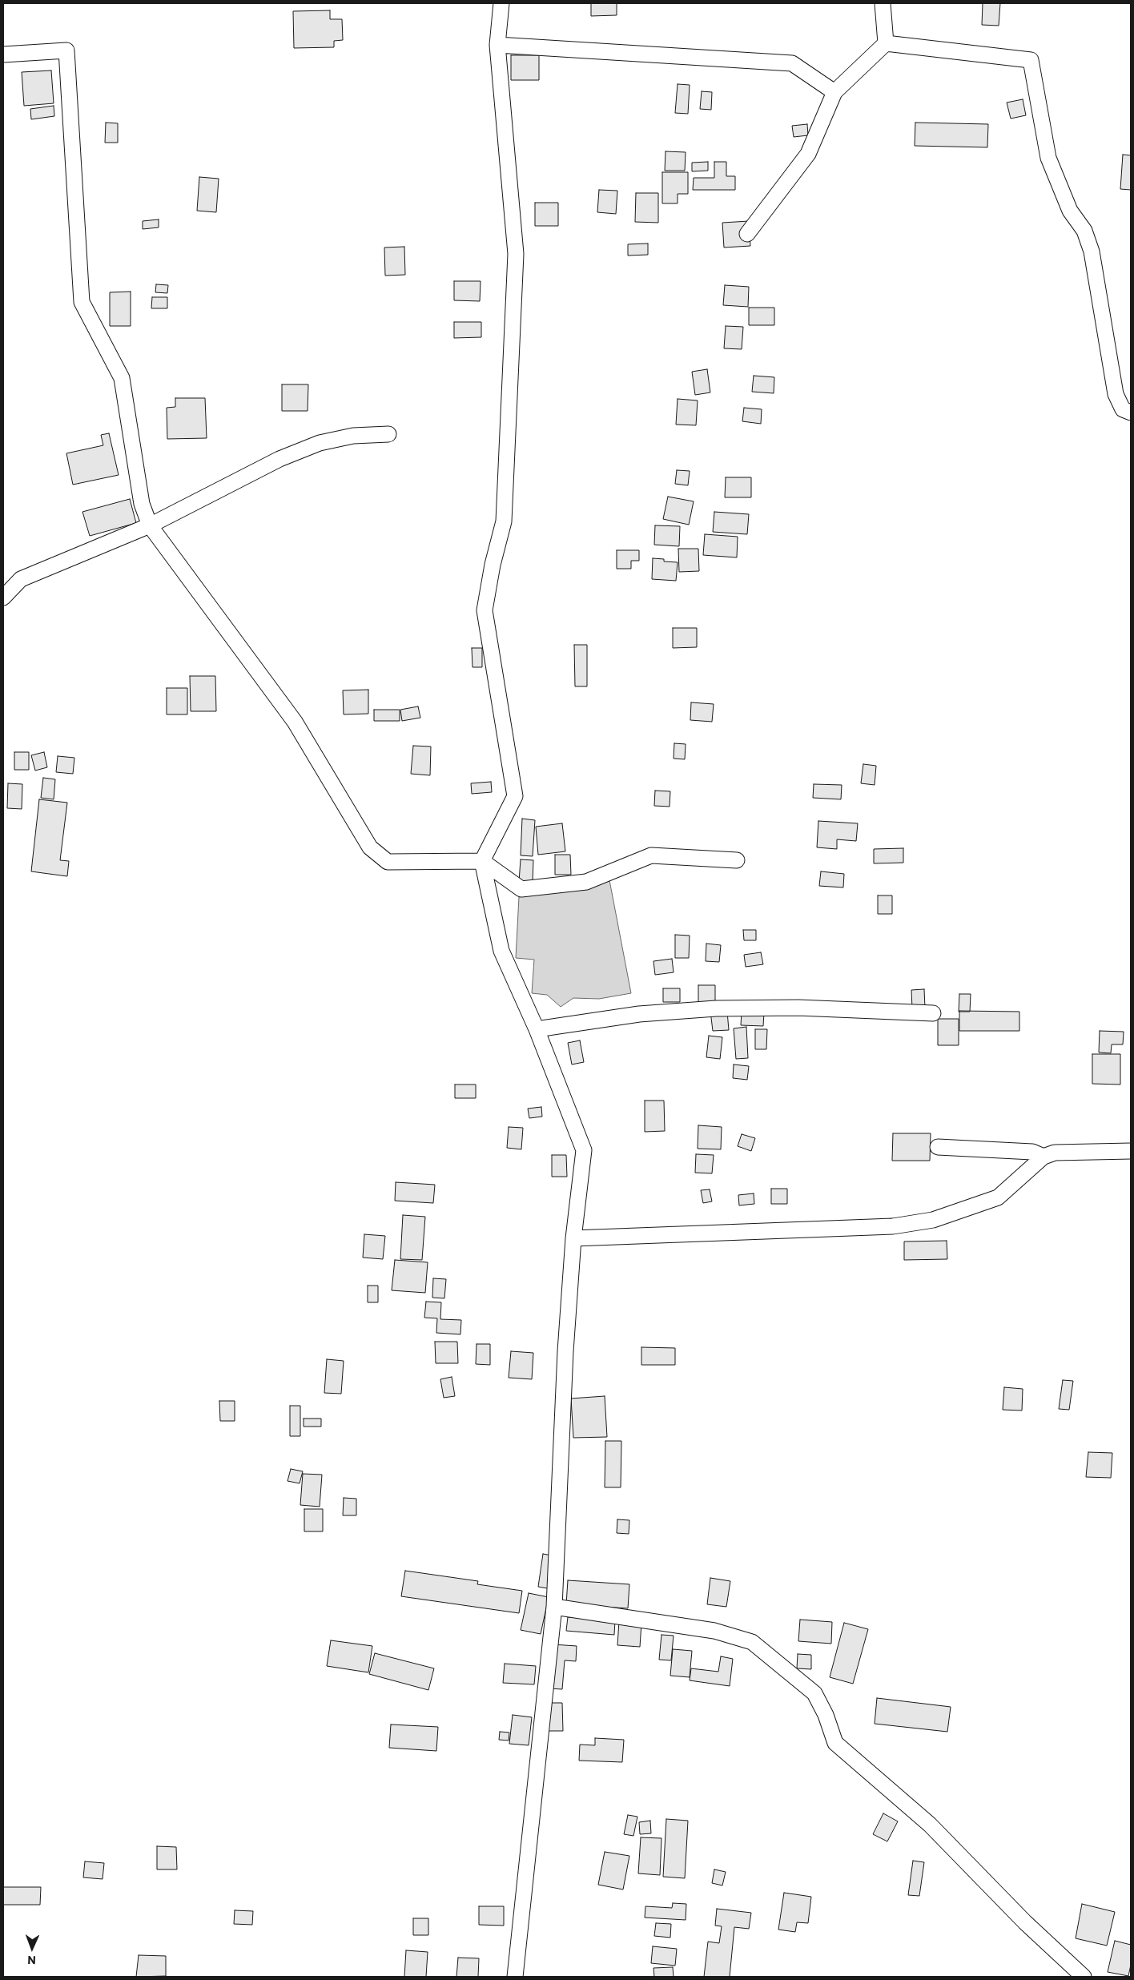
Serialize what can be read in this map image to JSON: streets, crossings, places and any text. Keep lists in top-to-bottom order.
{
  "north": "bottom"
}
